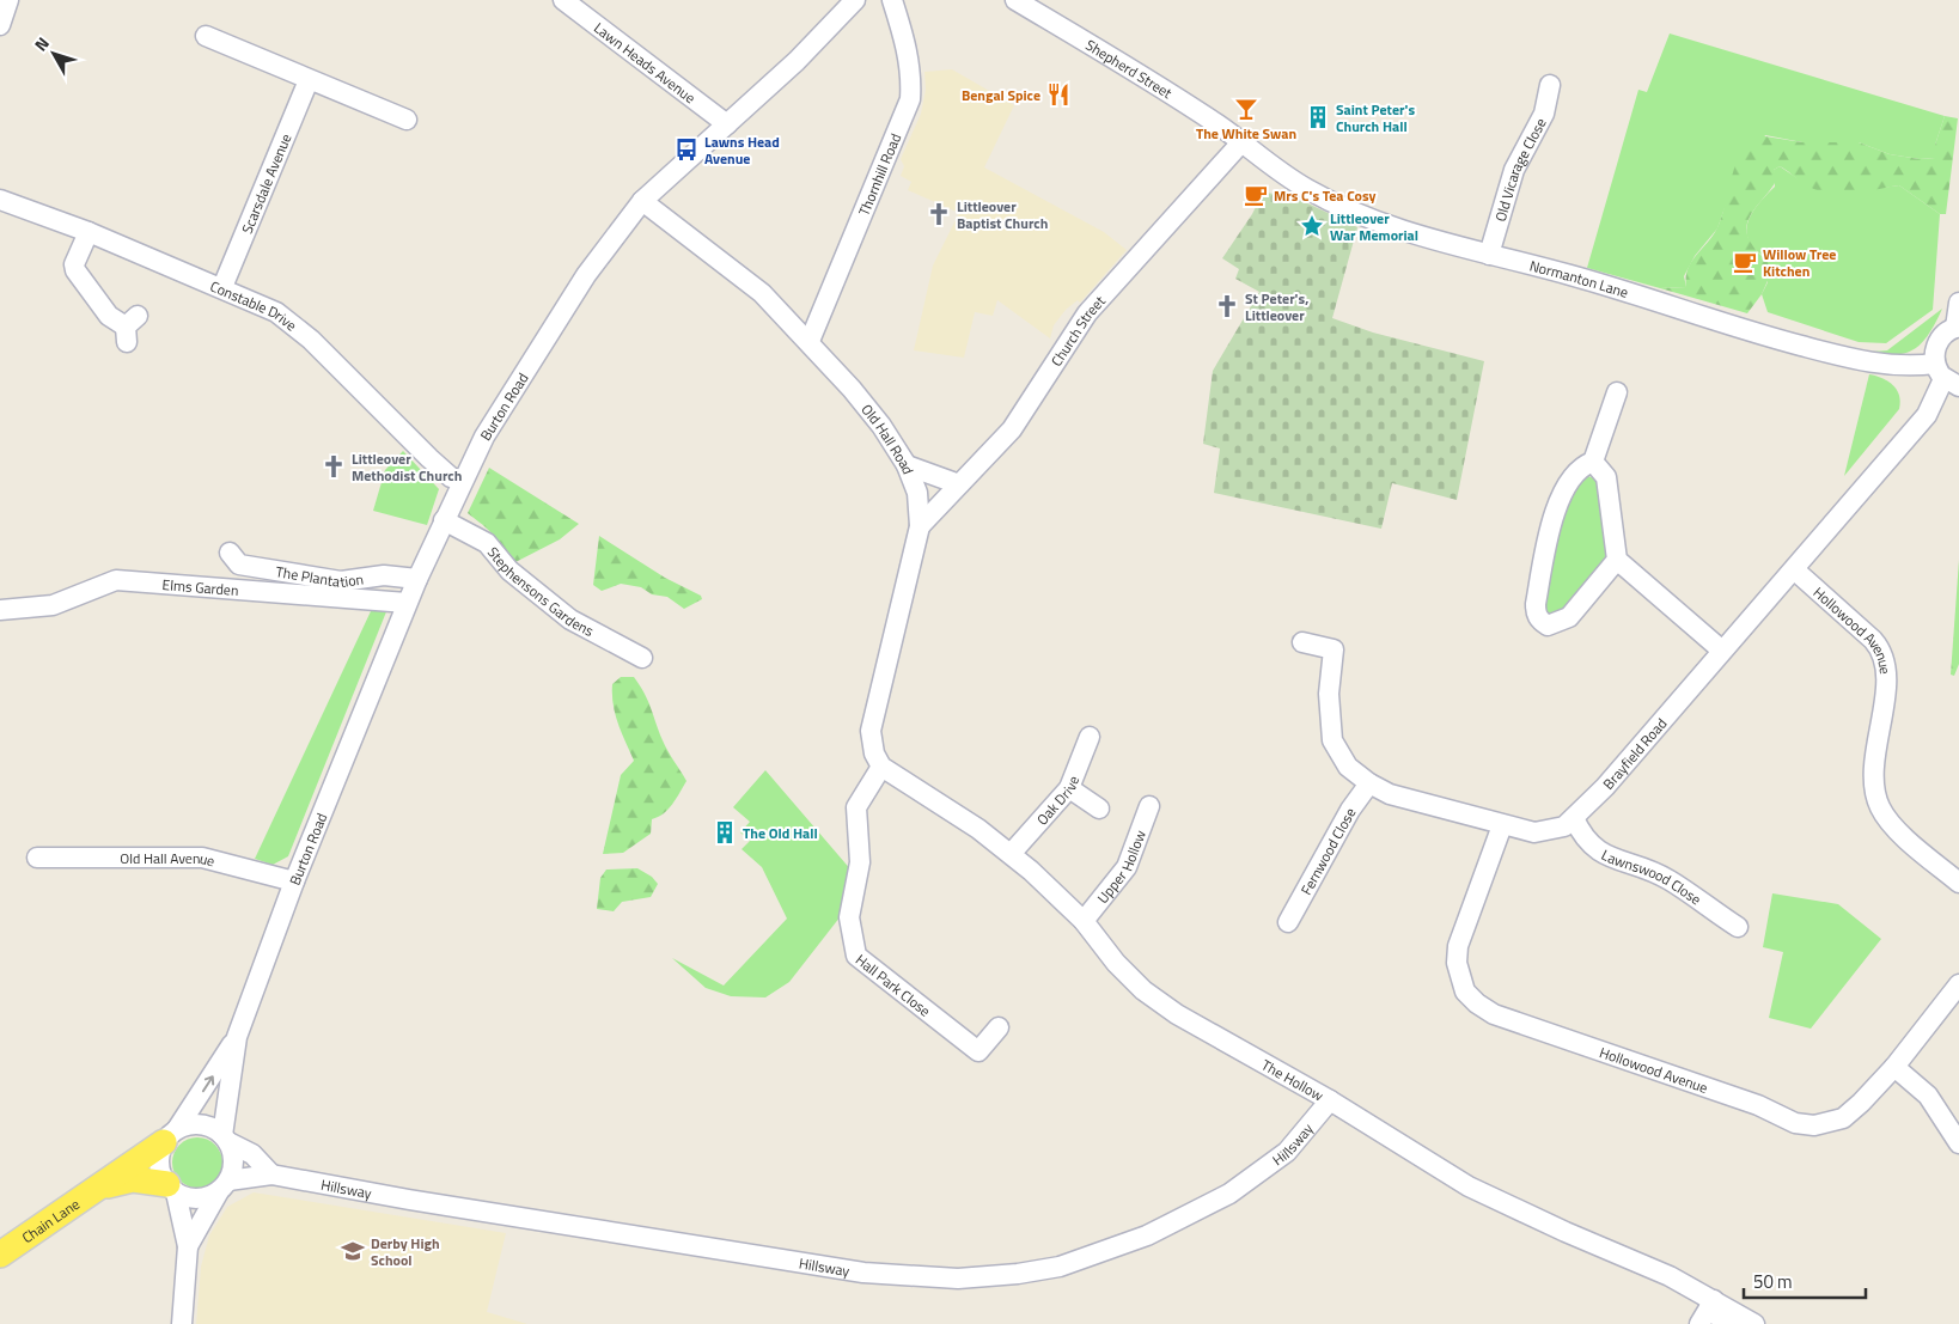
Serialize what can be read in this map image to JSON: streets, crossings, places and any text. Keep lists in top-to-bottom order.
{
  "streets": {
    "main road": ["Chain Lane"],
    "street": [
      "Lawn Heads Avenue",
      "Shepherd Street",
      "Old Vicarage Close",
      "Thornhill Road",
      "Scarsdale Avenue",
      "Normanton Lane",
      "Constable Drive",
      "Church Street",
      "Burton Road",
      "Old Hall Road",
      "The Plantation",
      "Elms Garden",
      "Stephensons Gardens",
      "Hollowood Avenue",
      "Brayfield Road",
      "Oak Drive",
      "Fernwood Close",
      "Old Hall Avenue",
      "Upper Hollow",
      "Lawnswood Close",
      "Hall Park Close",
      "The Hollow",
      "Hillsway"
    ]
  },
  "crossings": [
    ["Lawn Heads Avenue", "Burton Road"],
    ["Shepherd Street", "Normanton Lane"],
    ["Shepherd Street", "Church Street"],
    ["Old Vicarage Close", "Normanton Lane"],
    ["Thornhill Road", "Old Hall Road"],
    ["Scarsdale Avenue", "Constable Drive"],
    ["Normanton Lane", "Church Street"],
    ["Normanton Lane", "Brayfield Road"],
    ["Constable Drive", "Burton Road"],
    ["Church Street", "Old Hall Road"],
    ["Burton Road", "Old Hall Road"],
    ["Burton Road", "The Plantation"],
    ["Burton Road", "Elms Garden"],
    ["Burton Road", "Stephensons Gardens"],
    ["Burton Road", "Old Hall Avenue"],
    ["Burton Road", "Hillsway"],
    ["Burton Road", "Chain Lane"],
    ["Old Hall Road", "Hall Park Close"],
    ["Old Hall Road", "The Hollow"],
    ["Hollowood Avenue", "Brayfield Road"],
    ["Brayfield Road", "Fernwood Close"],
    ["Brayfield Road", "Lawnswood Close"],
    ["Oak Drive", "The Hollow"],
    ["Upper Hollow", "The Hollow"],
    ["Hall Park Close", "The Hollow"],
    ["The Hollow", "Hillsway"],
    ["Hillsway", "Chain Lane"]
  ],
  "places": {
    "restaurant": ["Bengal Spice"],
    "bar": ["The White Swan"],
    "building": ["Saint Peter's Church Hall", "The Old Hall"],
    "bus stop": ["Lawns Head Avenue"],
    "cafe": ["Mrs C's Tea Cosy", "Willow Tree Kitchen"],
    "church": ["Littleover Baptist Church", "St Peter's, Littleover", "Littleover Methodist Church"],
    "place": ["Littleover War Memorial"],
    "school or university": ["Derby High School"]
  },
  "scale_bar": "50 m",
  "north": "top left"
}
